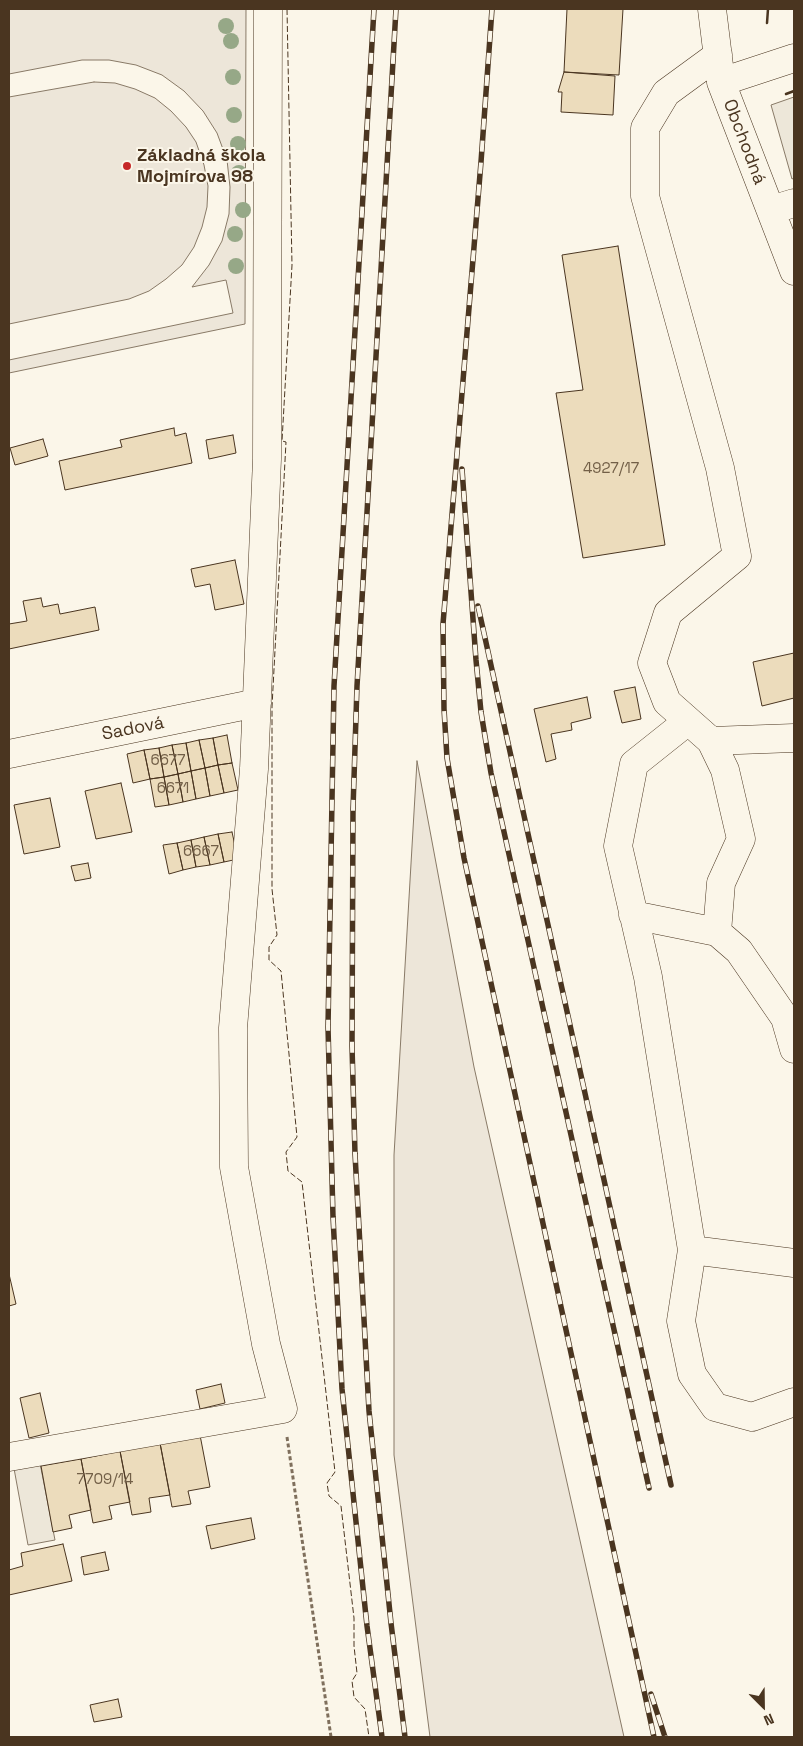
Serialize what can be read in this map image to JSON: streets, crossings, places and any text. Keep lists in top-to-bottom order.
{
  "streets": {
    "street": ["Obchodná", "Sadová"]
  },
  "places": ["Základná škola Mojmírova 98"],
  "house_numbers": [
    "4927/17",
    "6677",
    "6671",
    "6667",
    "7709/14"
  ],
  "north": "bottom right"
}
